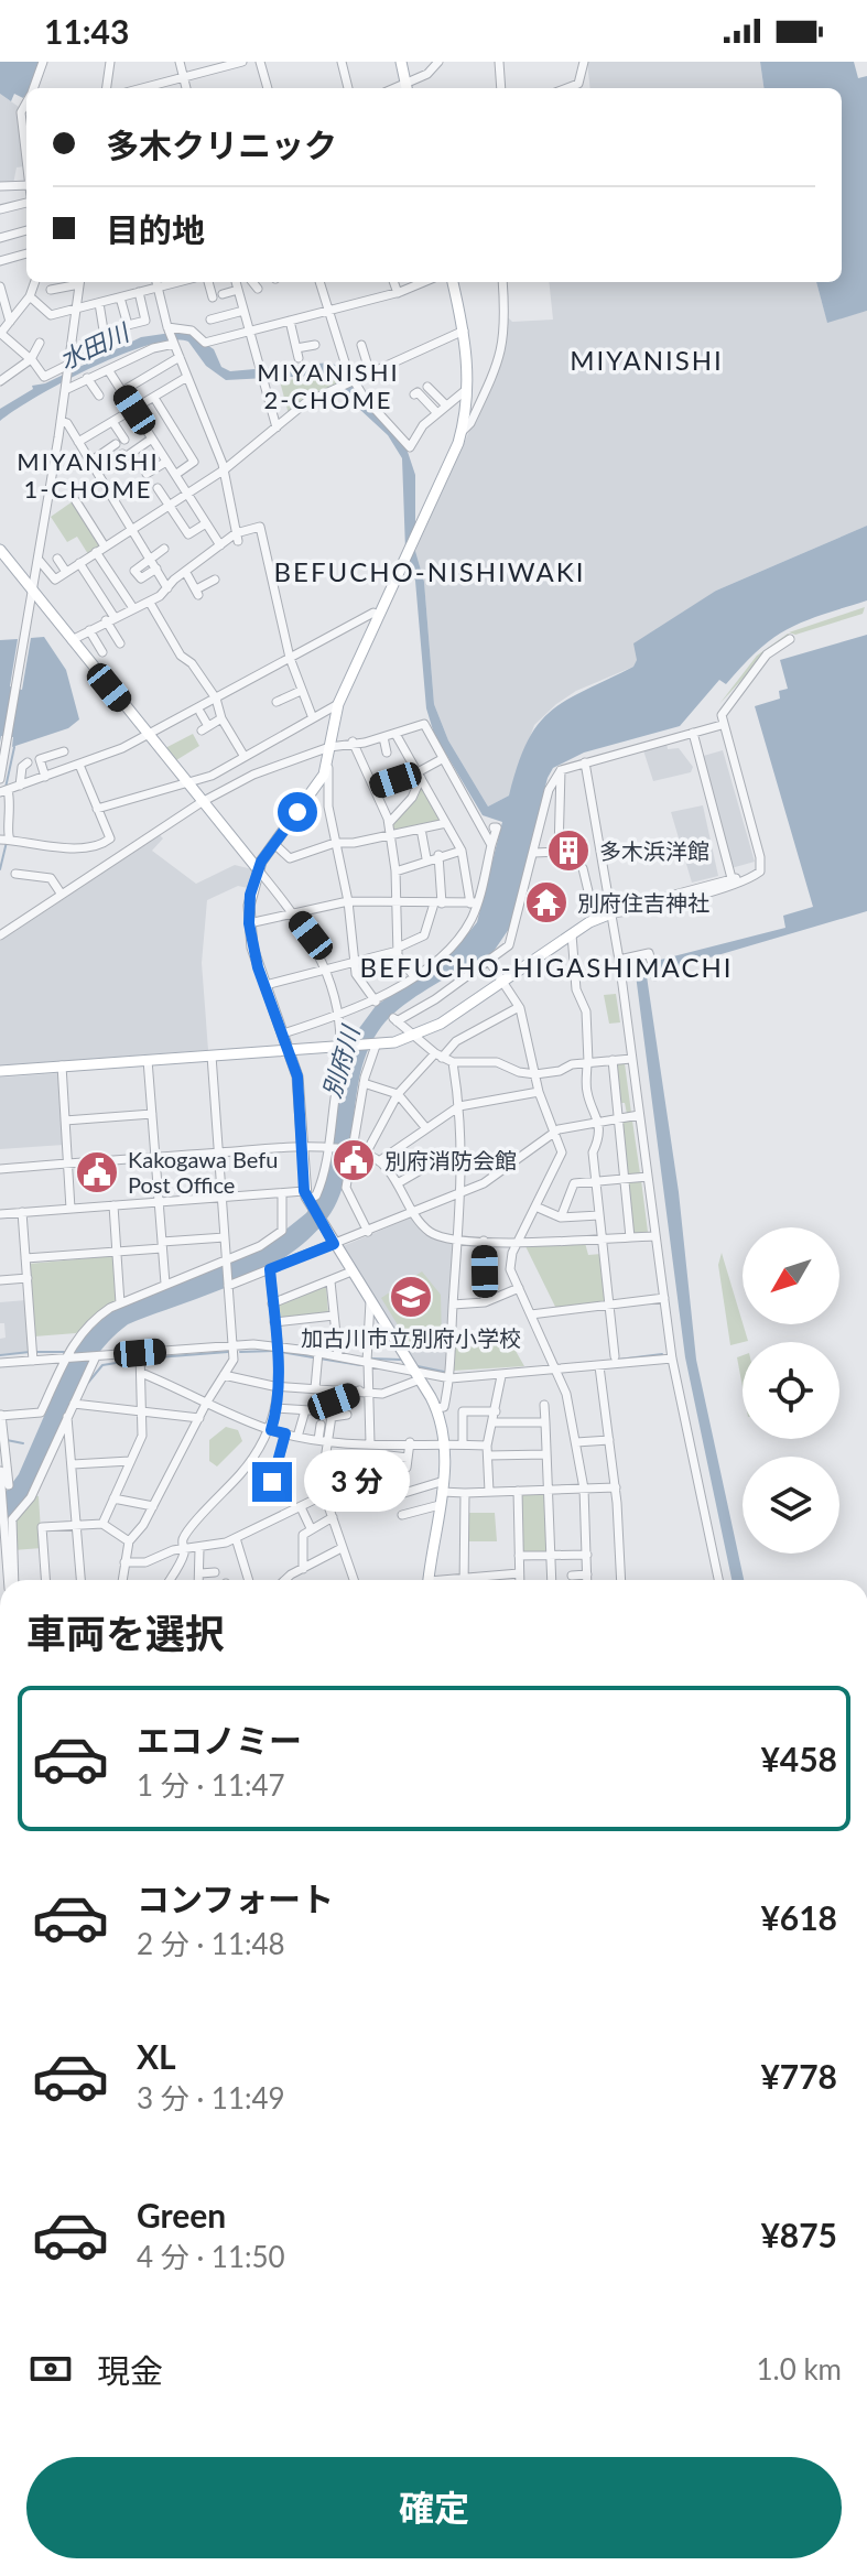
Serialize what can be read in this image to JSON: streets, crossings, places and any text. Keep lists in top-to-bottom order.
{
  "districts": [
    "MIYANISHI",
    "MIYANISHI 2-CHOME",
    "MIYANISHI 1-CHOME",
    "BEFUCHO-NISHIWAKI",
    "BEFUCHO-HIGASHIMACHI"
  ],
  "water": ["水田川", "別府川"],
  "places": {
    "building": ["多木浜洋館"],
    "temple": ["別府住吉神社"],
    "public building": ["別府消防会館", "Kakogawa Befu Post Office"],
    "school or university": ["加古川市立別府小学校"]
  },
  "north": "bottom left",
  "page": {
    "status": "11:43",
    "banner": ["多木クリニック", "目的地"],
    "bubble": "3 分",
    "heading": "車両を選択",
    "list": [
      {
        "name": "エコノミー",
        "note": "1 分 · 11:47",
        "value": "¥458"
      },
      {
        "name": "コンフォート",
        "note": "2 分 · 11:48",
        "value": "¥618"
      },
      {
        "name": "XL",
        "note": "3 分 · 11:49",
        "value": "¥778"
      },
      {
        "name": "Green",
        "note": "4 分 · 11:50",
        "value": "¥875"
      }
    ],
    "pay": ["現金", "1.0 km"],
    "buttons": "確定"
  }
}
